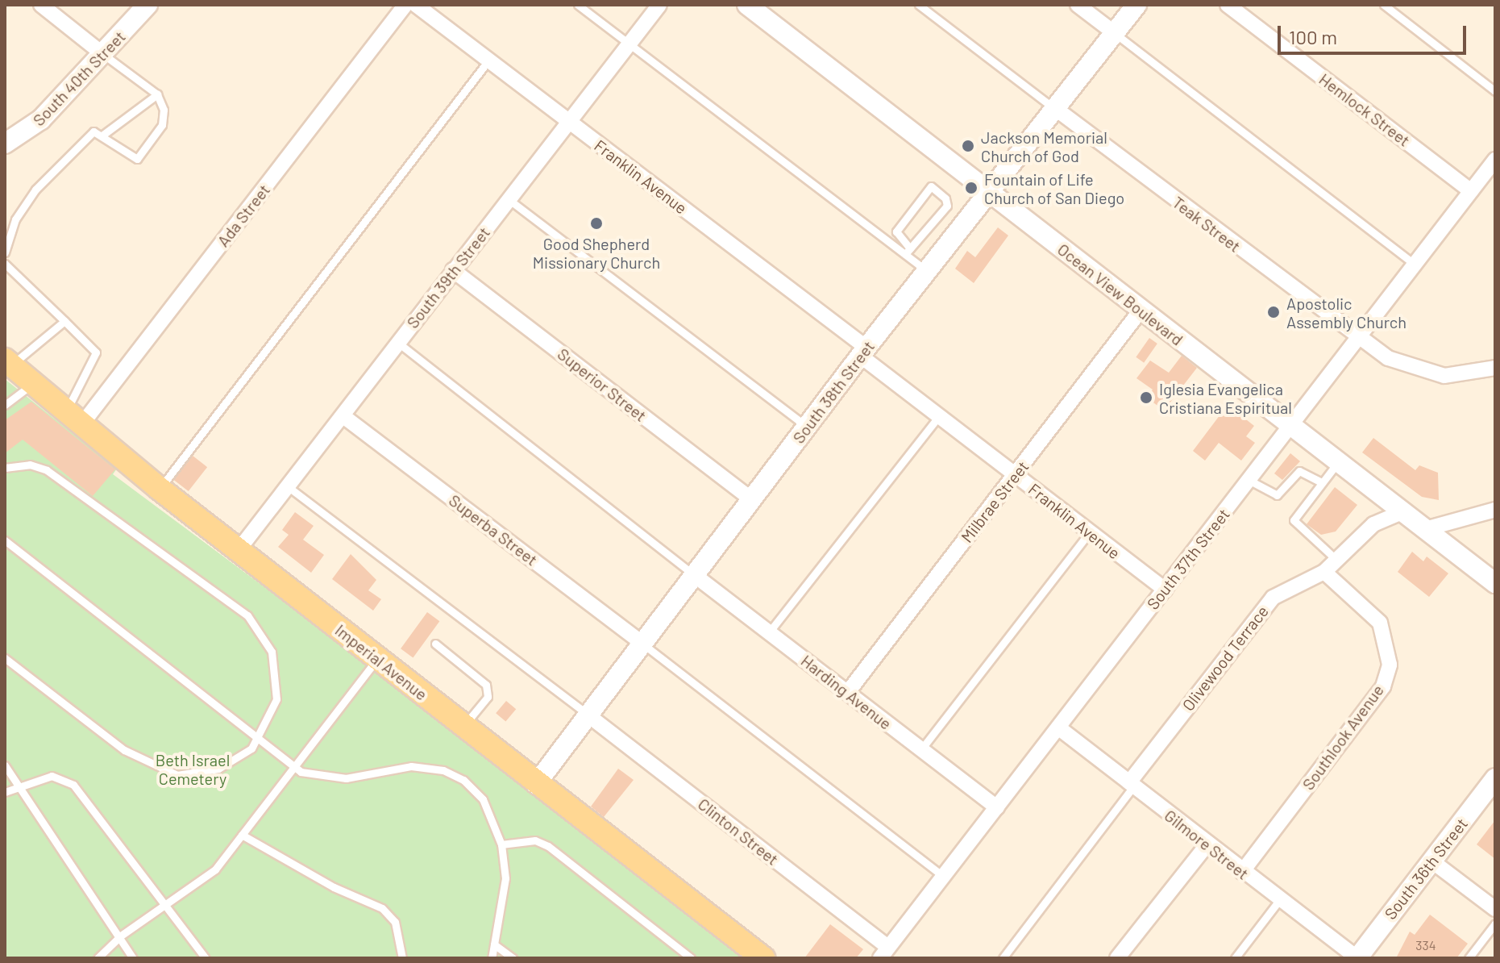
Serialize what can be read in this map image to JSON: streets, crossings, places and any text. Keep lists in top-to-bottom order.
{
  "streets": {
    "main road": ["Imperial Avenue"],
    "street": [
      "South 40th Street",
      "Hemlock Street",
      "Franklin Avenue",
      "Ada Street",
      "Teak Street",
      "South 39th Street",
      "Ocean View Boulevard",
      "Superior Street",
      "South 38th Street",
      "Milbrae Street",
      "Superba Street",
      "South 37th Street",
      "Olivewood Terrace",
      "Harding Avenue",
      "Southlook Avenue",
      "Clinton Street",
      "Gilmore Street",
      "South 36th Street"
    ]
  },
  "crossings": [
    ["Hemlock Street", "South 37th Street"],
    ["Franklin Avenue", "South 39th Street"],
    ["Franklin Avenue", "South 38th Street"],
    ["Franklin Avenue", "Milbrae Street"],
    ["Franklin Avenue", "South 37th Street"],
    ["Ada Street", "Imperial Avenue"],
    ["Teak Street", "South 38th Street"],
    ["Teak Street", "South 37th Street"],
    ["South 39th Street", "Superior Street"],
    ["South 39th Street", "Superba Street"],
    ["South 39th Street", "Imperial Avenue"],
    ["Ocean View Boulevard", "South 38th Street"],
    ["Ocean View Boulevard", "Milbrae Street"],
    ["Ocean View Boulevard", "South 37th Street"],
    ["Ocean View Boulevard", "Olivewood Terrace"],
    ["Superior Street", "South 38th Street"],
    ["South 38th Street", "Superba Street"],
    ["South 38th Street", "Imperial Avenue"],
    ["South 38th Street", "Harding Avenue"],
    ["South 38th Street", "Clinton Street"],
    ["Milbrae Street", "Harding Avenue"],
    ["South 37th Street", "Harding Avenue"],
    ["South 37th Street", "Clinton Street"],
    ["South 37th Street", "Gilmore Street"],
    ["Olivewood Terrace", "Southlook Avenue"],
    ["Olivewood Terrace", "Gilmore Street"],
    ["Southlook Avenue", "Gilmore Street"],
    ["Gilmore Street", "South 36th Street"]
  ],
  "parks": ["Beth Israel Cemetery"],
  "places": [
    "Jackson Memorial Church of God",
    "Fountain of Life Church of San Diego",
    "Good Shepherd Missionary Church",
    "Apostolic Assembly Church",
    "Iglesia Evangelica Cristiana Espiritual"
  ],
  "house_numbers": ["334"],
  "scale_bar": "100 m"
}
